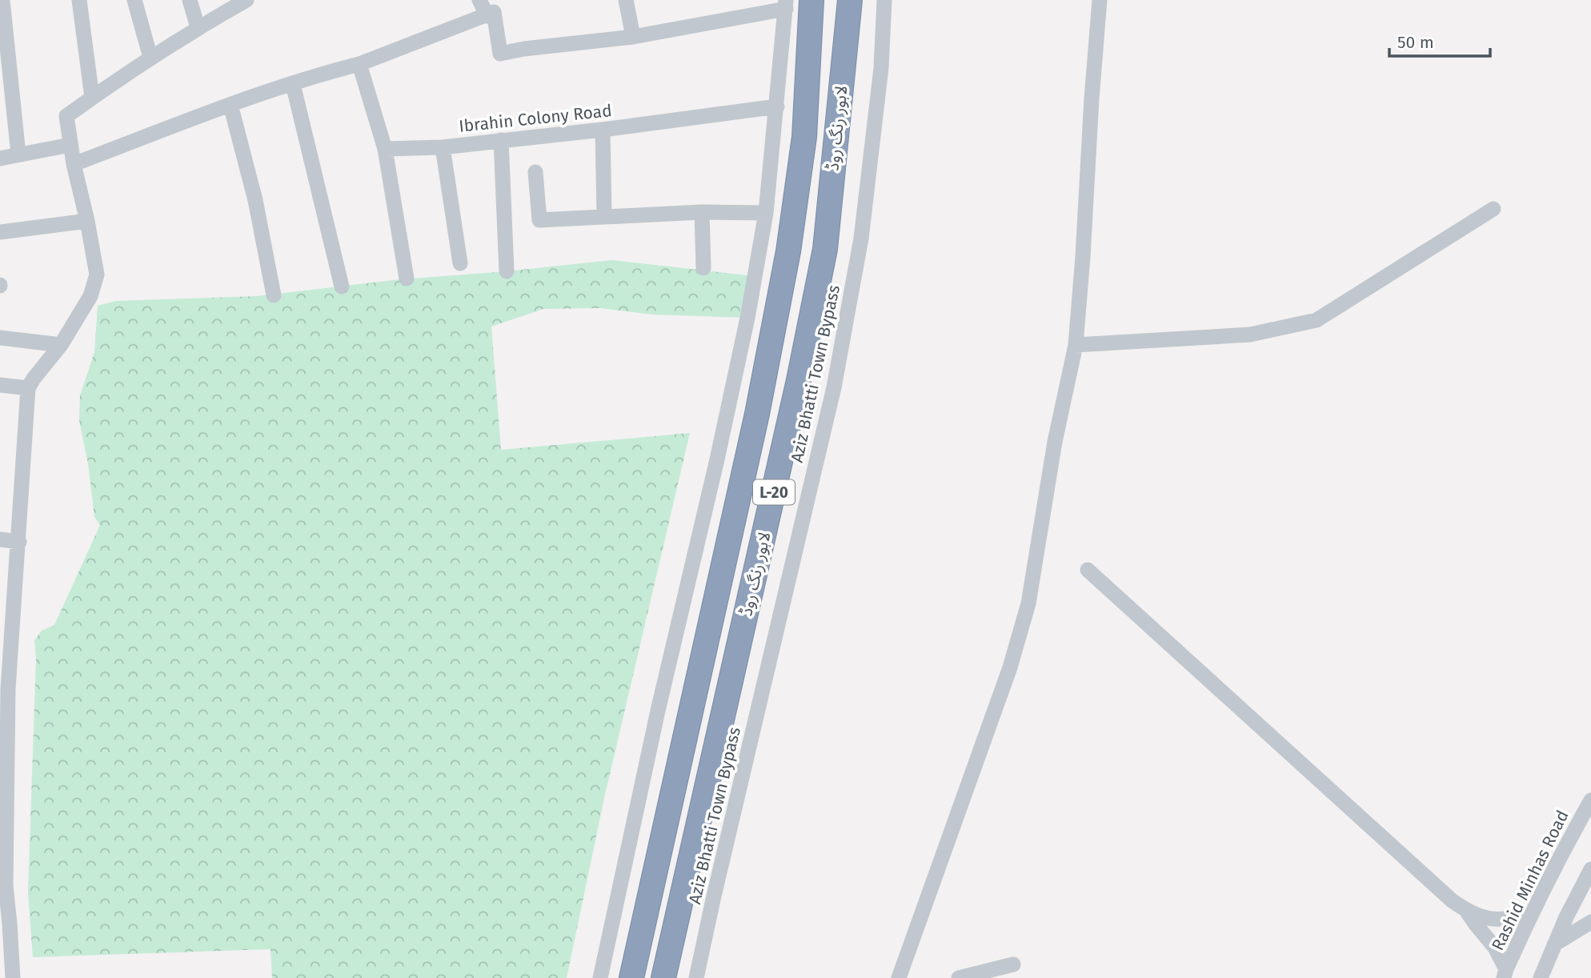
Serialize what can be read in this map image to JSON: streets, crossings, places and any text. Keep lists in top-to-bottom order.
{
  "streets": {
    "highway": ["لاہور رنگ روڈ", "L-20"],
    "street": ["Ibrahin Colony Road", "Aziz Bhatti Town Bypass", "Rashid Minhas Road"]
  },
  "scale_bar": "50 m"
}
